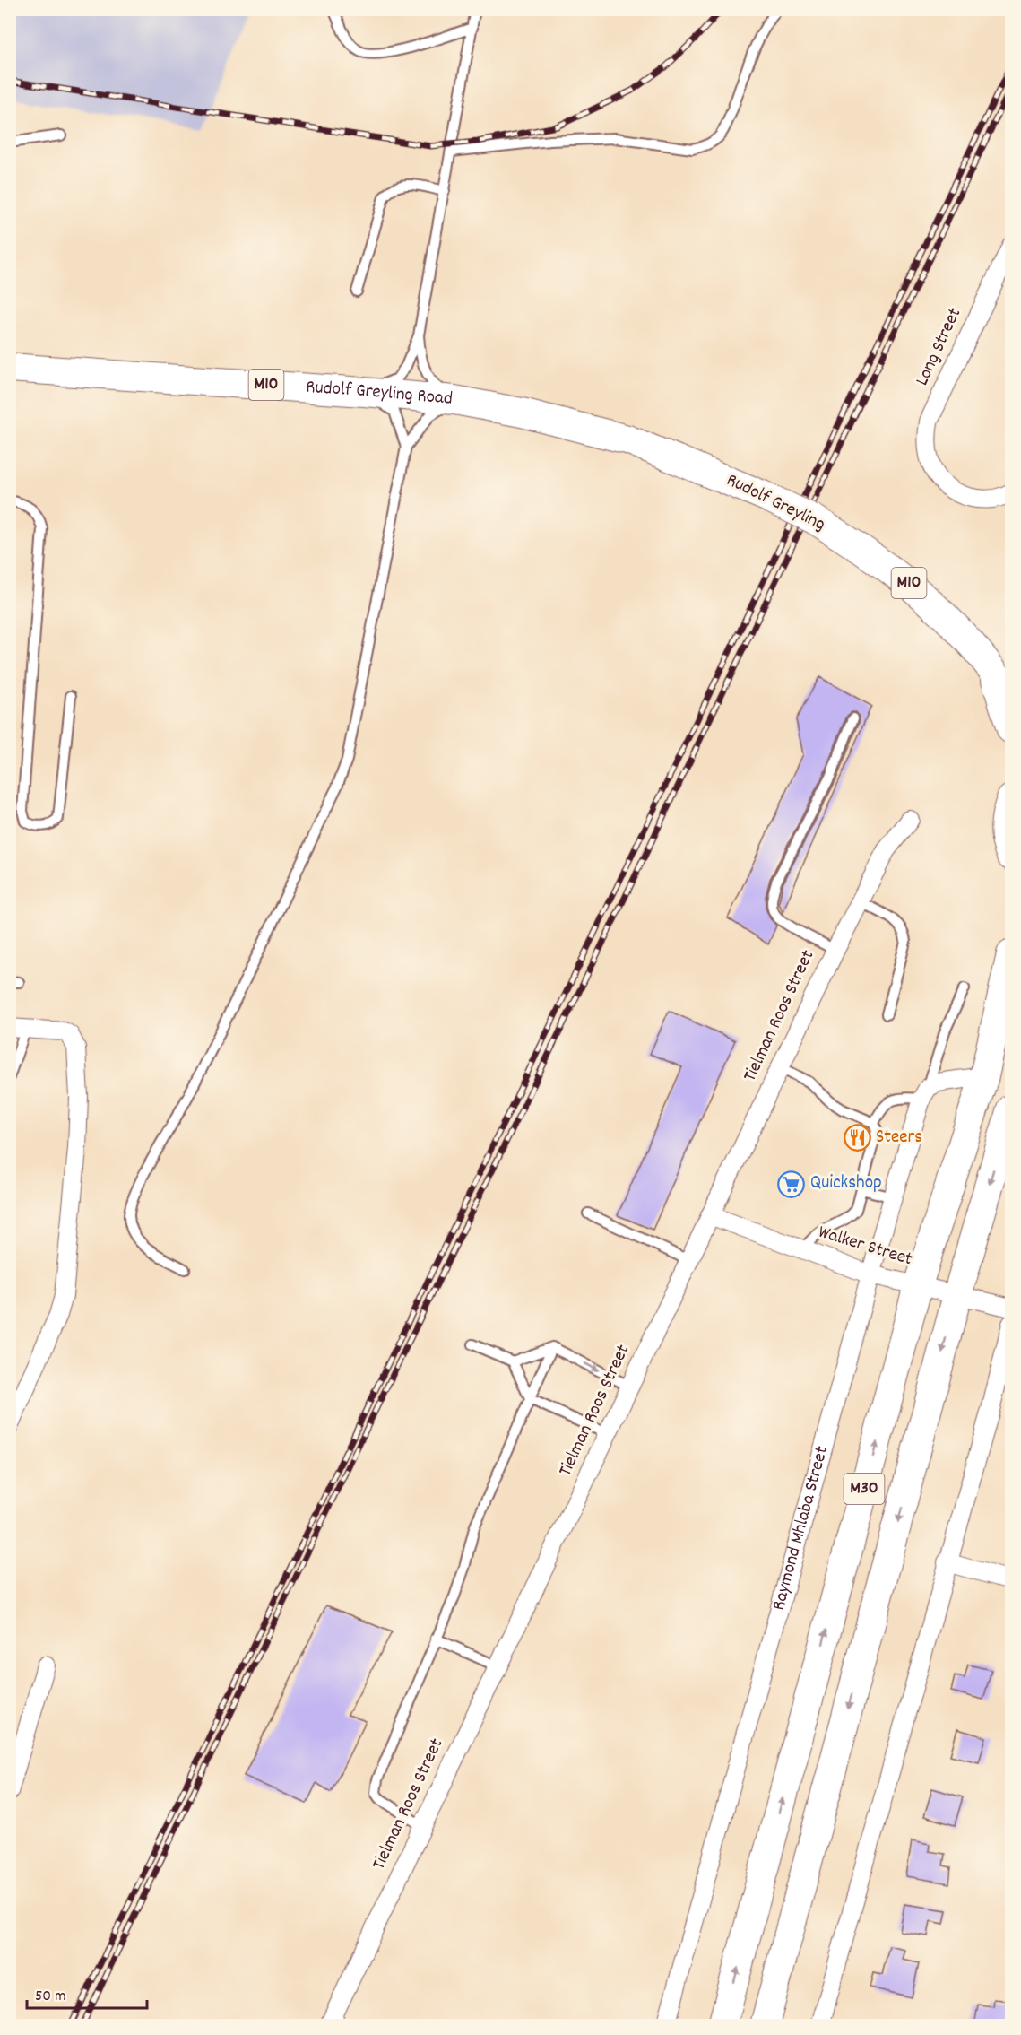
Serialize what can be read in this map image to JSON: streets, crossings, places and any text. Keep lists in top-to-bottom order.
{
  "streets": {
    "main road": [
      "M10",
      "Rudolf Greyling Road",
      "Rudolf Greyling",
      "M30"
    ],
    "street": [
      "Long Street",
      "Tielman Roos Street",
      "Walker Street",
      "Raymond Mhlaba Street"
    ]
  },
  "crossings": [
    ["Rudolf Greyling Road", "Rudolf Greyling"],
    ["Tielman Roos Street", "Walker Street"],
    ["Walker Street", "M30"],
    ["Walker Street", "Raymond Mhlaba Street"]
  ],
  "places": {
    "restaurant": ["Steers"],
    "supermarket": ["Quickshop"]
  },
  "scale_bar": "50 m"
}
